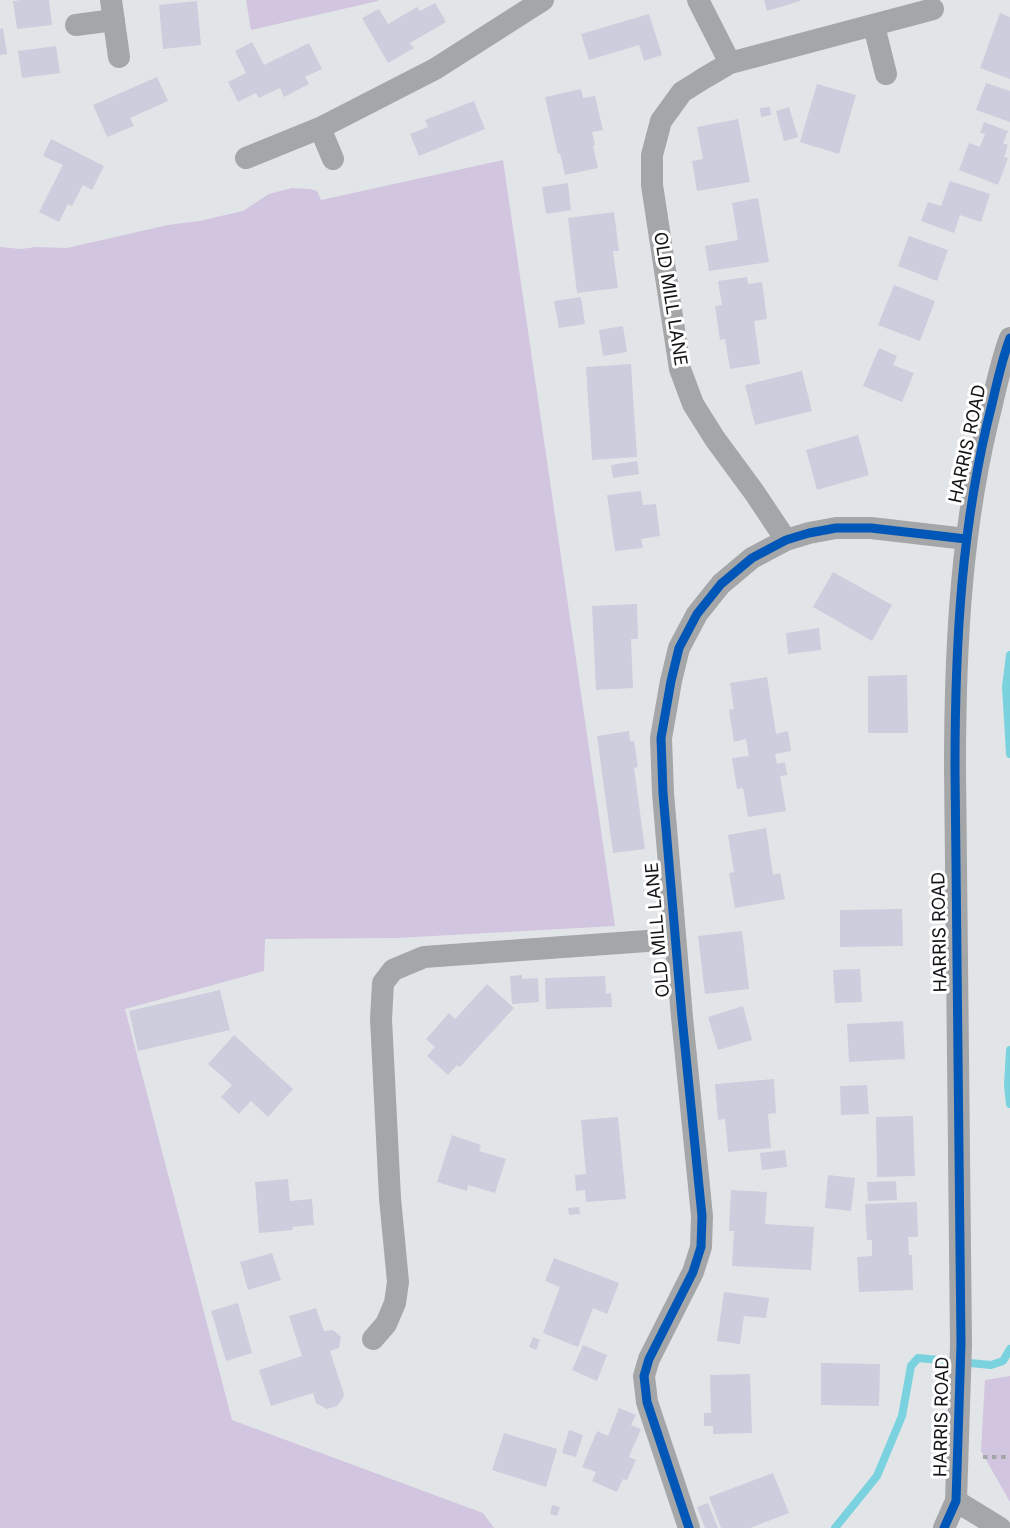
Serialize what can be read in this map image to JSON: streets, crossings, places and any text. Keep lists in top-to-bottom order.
{
  "streets": {
    "street": ["OLD MILL LANE", "HARRIS ROAD"]
  },
  "crossings": [
    ["OLD MILL LANE", "HARRIS ROAD"]
  ]
}
